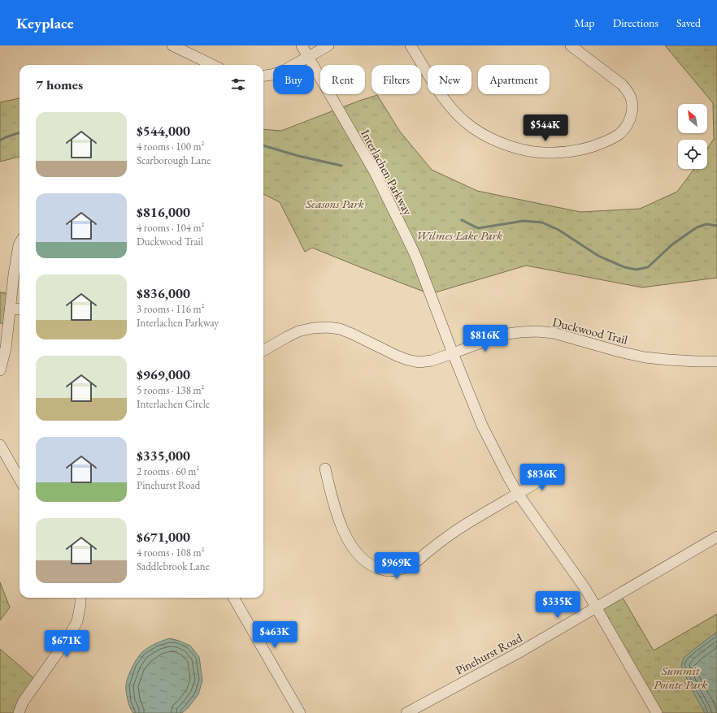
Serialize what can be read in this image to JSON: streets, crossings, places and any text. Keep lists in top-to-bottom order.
{
  "streets": {
    "street": ["Interlachen Parkway", "Duckwood Trail", "Pinehurst Road"]
  },
  "crossings": [
    ["Interlachen Parkway", "Duckwood Trail"],
    ["Interlachen Parkway", "Pinehurst Road"]
  ],
  "parks": ["Seasons Park", "Wilmes Lake Park", "Summit Pointe Park"],
  "north": "top left",
  "page": {
    "header": "Keyplace",
    "nav": ["Map", "Directions", "Saved"],
    "chip": [
      "Buy",
      "Rent",
      "Filters",
      "New",
      "Apartment"
    ],
    "heading": "7 homes",
    "list": [
      {
        "name": "$544,000",
        "note": "4 rooms · 100 m² · Scarborough Lane"
      },
      {
        "name": "$816,000",
        "note": "4 rooms · 104 m² · Duckwood Trail"
      },
      {
        "name": "$836,000",
        "note": "3 rooms · 116 m² · Interlachen Parkway"
      },
      {
        "name": "$969,000",
        "note": "5 rooms · 138 m² · Interlachen Circle"
      },
      {
        "name": "$335,000",
        "note": "2 rooms · 60 m² · Pinehurst Road"
      },
      {
        "name": "$671,000",
        "note": "4 rooms · 108 m² · Saddlebrook Lane"
      }
    ],
    "price": [
      "$544K",
      "$816K",
      "$836K",
      "$969K",
      "$335K",
      "$463K",
      "$671K"
    ]
  }
}
